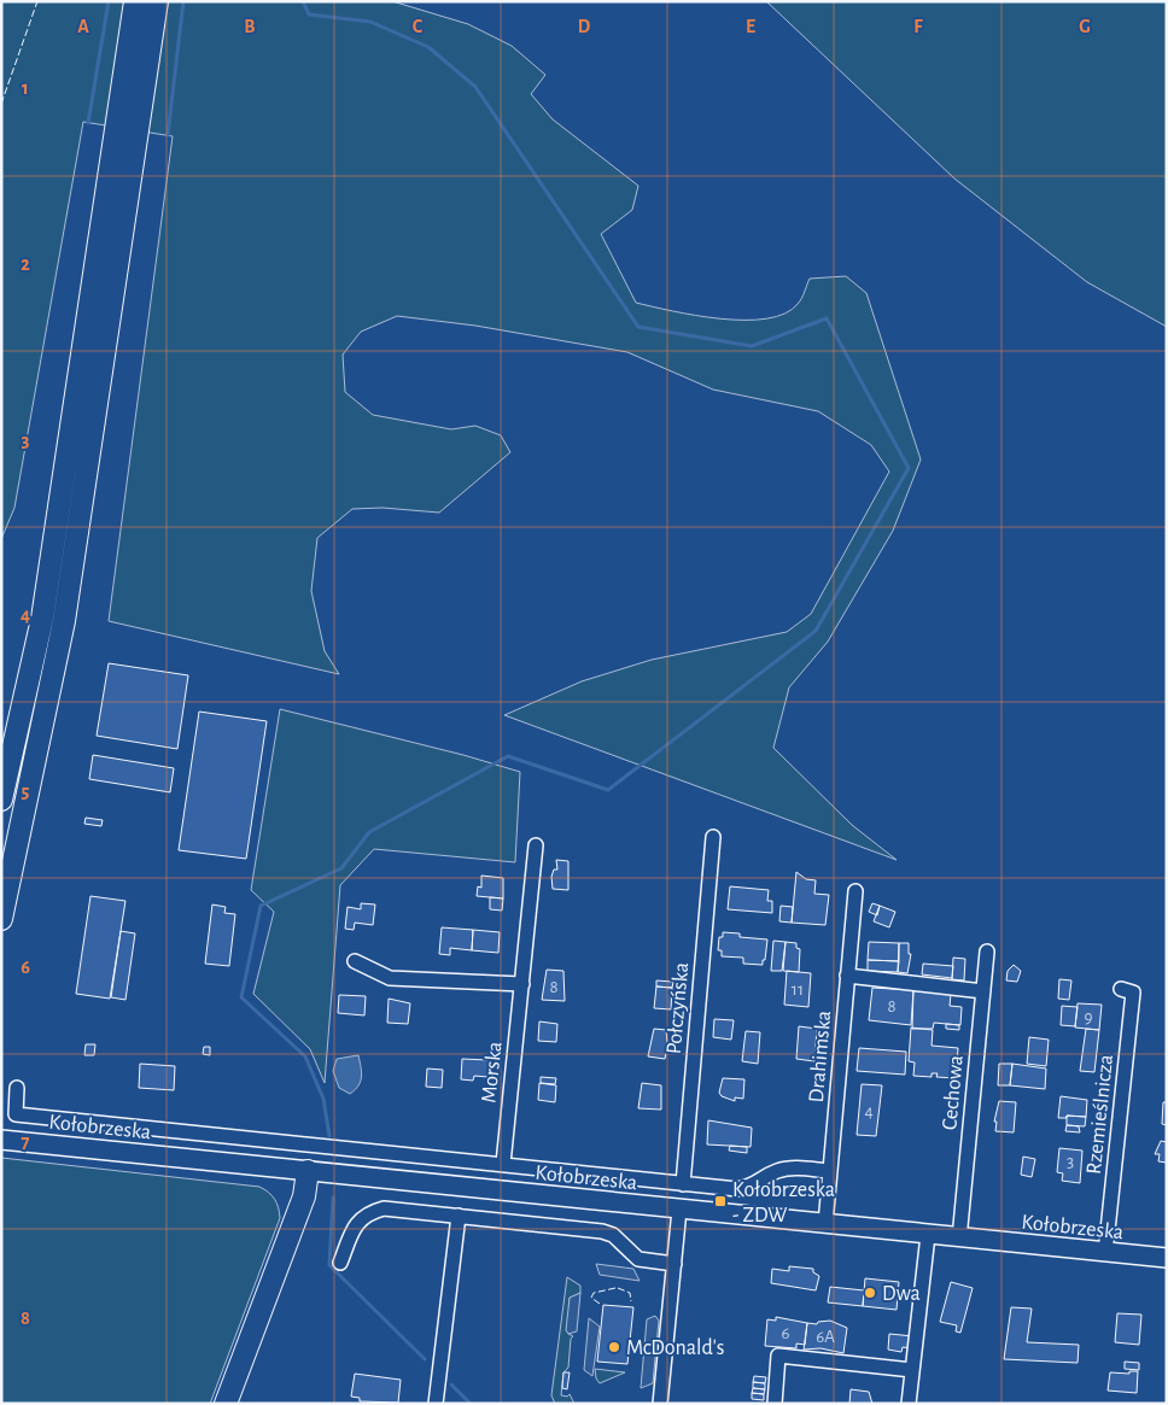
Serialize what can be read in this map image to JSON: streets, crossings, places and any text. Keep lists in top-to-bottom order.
{
  "streets": {
    "main road": ["Kołobrzeska"],
    "street": [
      "Połczyńska",
      "Drahimska",
      "Morska",
      "Cechowa",
      "Rzemieślnicza"
    ]
  },
  "crossings": [
    ["Drahimska", "Kołobrzeska"],
    ["Cechowa", "Kołobrzeska"],
    ["Rzemieślnicza", "Kołobrzeska"]
  ],
  "places": {
    "transit": ["Kołobrzeska - ZDW"],
    "other": ["Dwa", "McDonald's"]
  },
  "house_numbers": [
    "8",
    "11",
    "8",
    "9",
    "4",
    "3",
    "6",
    "6A"
  ],
  "grid": {
    "columns": [
      "A",
      "B",
      "C",
      "D",
      "E",
      "F",
      "G"
    ],
    "rows": [
      "1",
      "2",
      "3",
      "4",
      "5",
      "6",
      "7",
      "8"
    ]
  }
}
